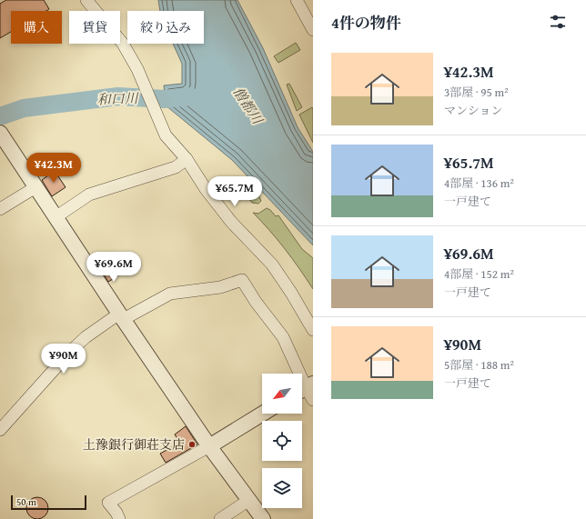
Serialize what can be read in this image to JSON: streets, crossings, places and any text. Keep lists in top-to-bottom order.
{
  "water": ["和口川", "僧都川"],
  "places": ["土豫銀行御荘支店"],
  "scale_bar": "50 m",
  "north": "bottom left",
  "page": {
    "heading": "4件の物件",
    "chip": ["購入", "賃貸", "絞り込み"],
    "list": [
      {
        "name": "¥42.3M",
        "note": "3部屋 · 95 m² · マンション"
      },
      {
        "name": "¥65.7M",
        "note": "4部屋 · 136 m² · 一戸建て"
      },
      {
        "name": "¥69.6M",
        "note": "4部屋 · 152 m² · 一戸建て"
      },
      {
        "name": "¥90M",
        "note": "5部屋 · 188 m² · 一戸建て"
      }
    ],
    "price": [
      "¥42.3M",
      "¥65.7M",
      "¥69.6M",
      "¥90M"
    ],
    "scale": "50 m"
  }
}
